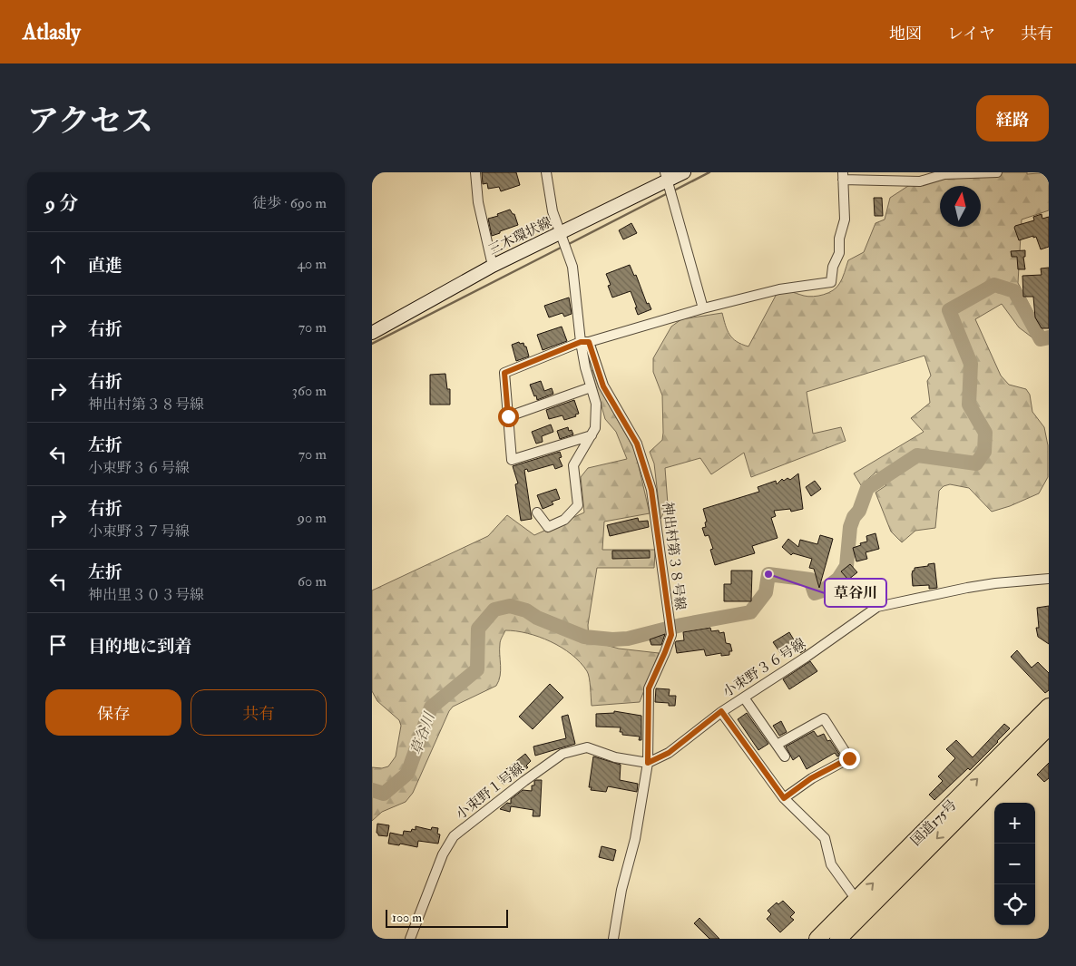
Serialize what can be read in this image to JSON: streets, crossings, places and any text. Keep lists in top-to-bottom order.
{
  "streets": {
    "highway": ["国道175号"],
    "main road": ["三木環状線"],
    "street": ["神出村第３８号線", "小束野３６号線", "小束野１号線"]
  },
  "crossings": [
    ["神出村第３８号線", "小束野３６号線"],
    ["神出村第３８号線", "小束野１号線"],
    ["小束野３６号線", "小束野１号線"]
  ],
  "water": ["草谷川"],
  "places": ["草谷川"],
  "scale_bar": "100 m",
  "north": "top",
  "page": {
    "header": "Atlasly",
    "nav": ["地図", "レイヤ", "共有"],
    "title": "アクセス",
    "buttons": [
      "経路",
      ["保存", "共有"]
    ],
    "heading": ["9 分", "徒歩 · 690 m"],
    "list": [
      ["直進", "40 m"],
      ["右折", "70 m"],
      ["右折", "神出村第３８号線", "360 m"],
      ["左折", "小束野３６号線", "70 m"],
      ["右折", "小束野３７号線", "90 m"],
      ["左折", "神出里３０３号線", "60 m"],
      "目的地に到着"
    ],
    "map_buttons": ["+", "−"],
    "scale": "100 m"
  }
}
